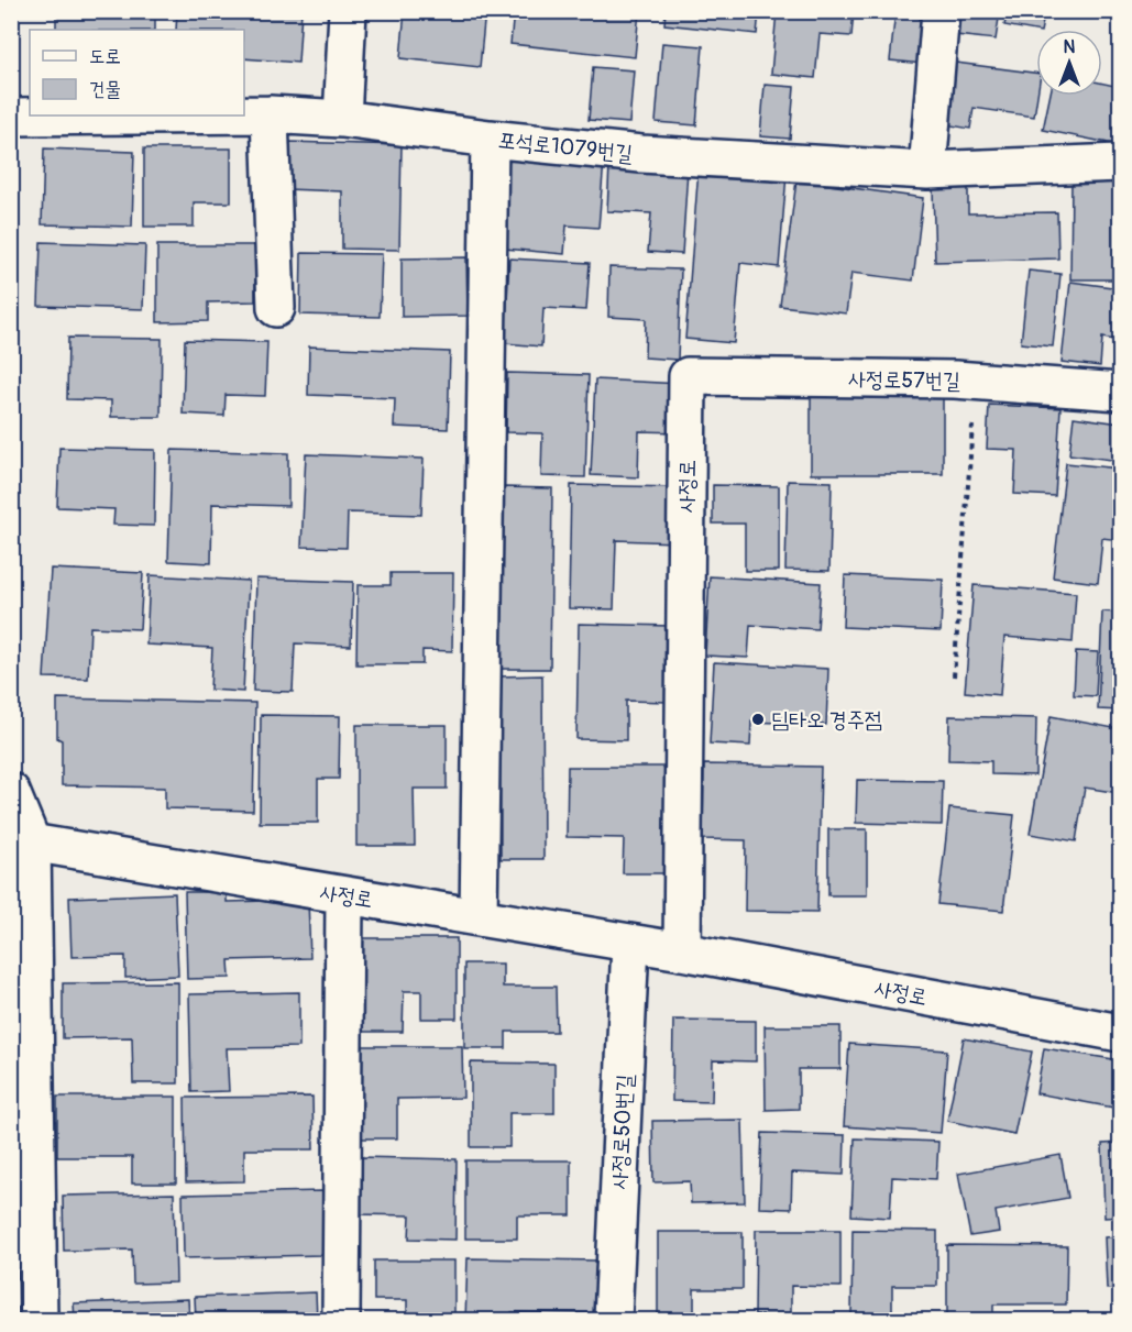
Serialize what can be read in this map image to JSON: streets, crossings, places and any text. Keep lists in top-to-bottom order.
{
  "streets": {
    "street": [
      "포석로1079번길",
      "사정로57번길",
      "사정로",
      "사정로50번길"
    ]
  },
  "crossings": [
    ["사정로57번길", "사정로"],
    ["사정로", "사정로50번길"]
  ],
  "places": ["딤타오 경주점"],
  "legend": ["도로", "건물"],
  "north": "top"
}
